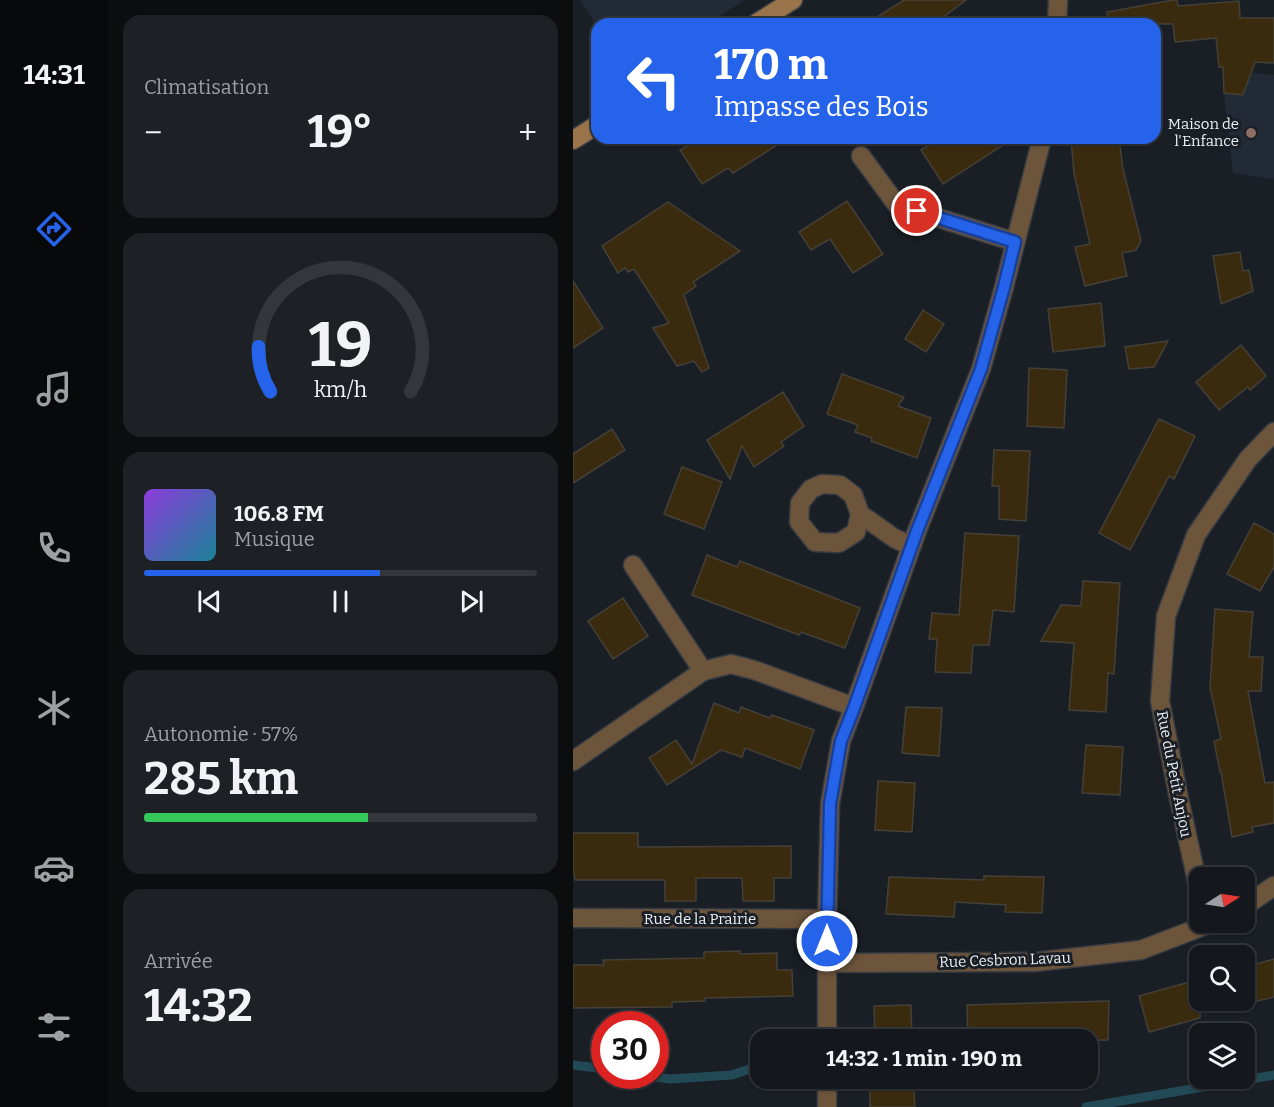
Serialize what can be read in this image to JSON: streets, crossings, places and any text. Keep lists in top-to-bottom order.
{
  "streets": {
    "street": ["Rue du Petit Anjou", "Rue de la Prairie", "Rue Cesbron Lavau"]
  },
  "places": ["Maison de l'Enfance"],
  "north": "right",
  "page": {
    "tabs": "14:31",
    "tile": [
      "Climatisation",
      ["Autonomie · 57%", "285 km"],
      ["Arrivée", "14:32"]
    ],
    "turn": ["170 m", "Impasse des Bois"],
    "heat": ["−", "19°", "+"],
    "song": ["106.8 FM", "Musique"],
    "limit": "30",
    "trip": "14:32 · 1 min · 190 m",
    "gauge": ["19", "km/h"]
  }
}
